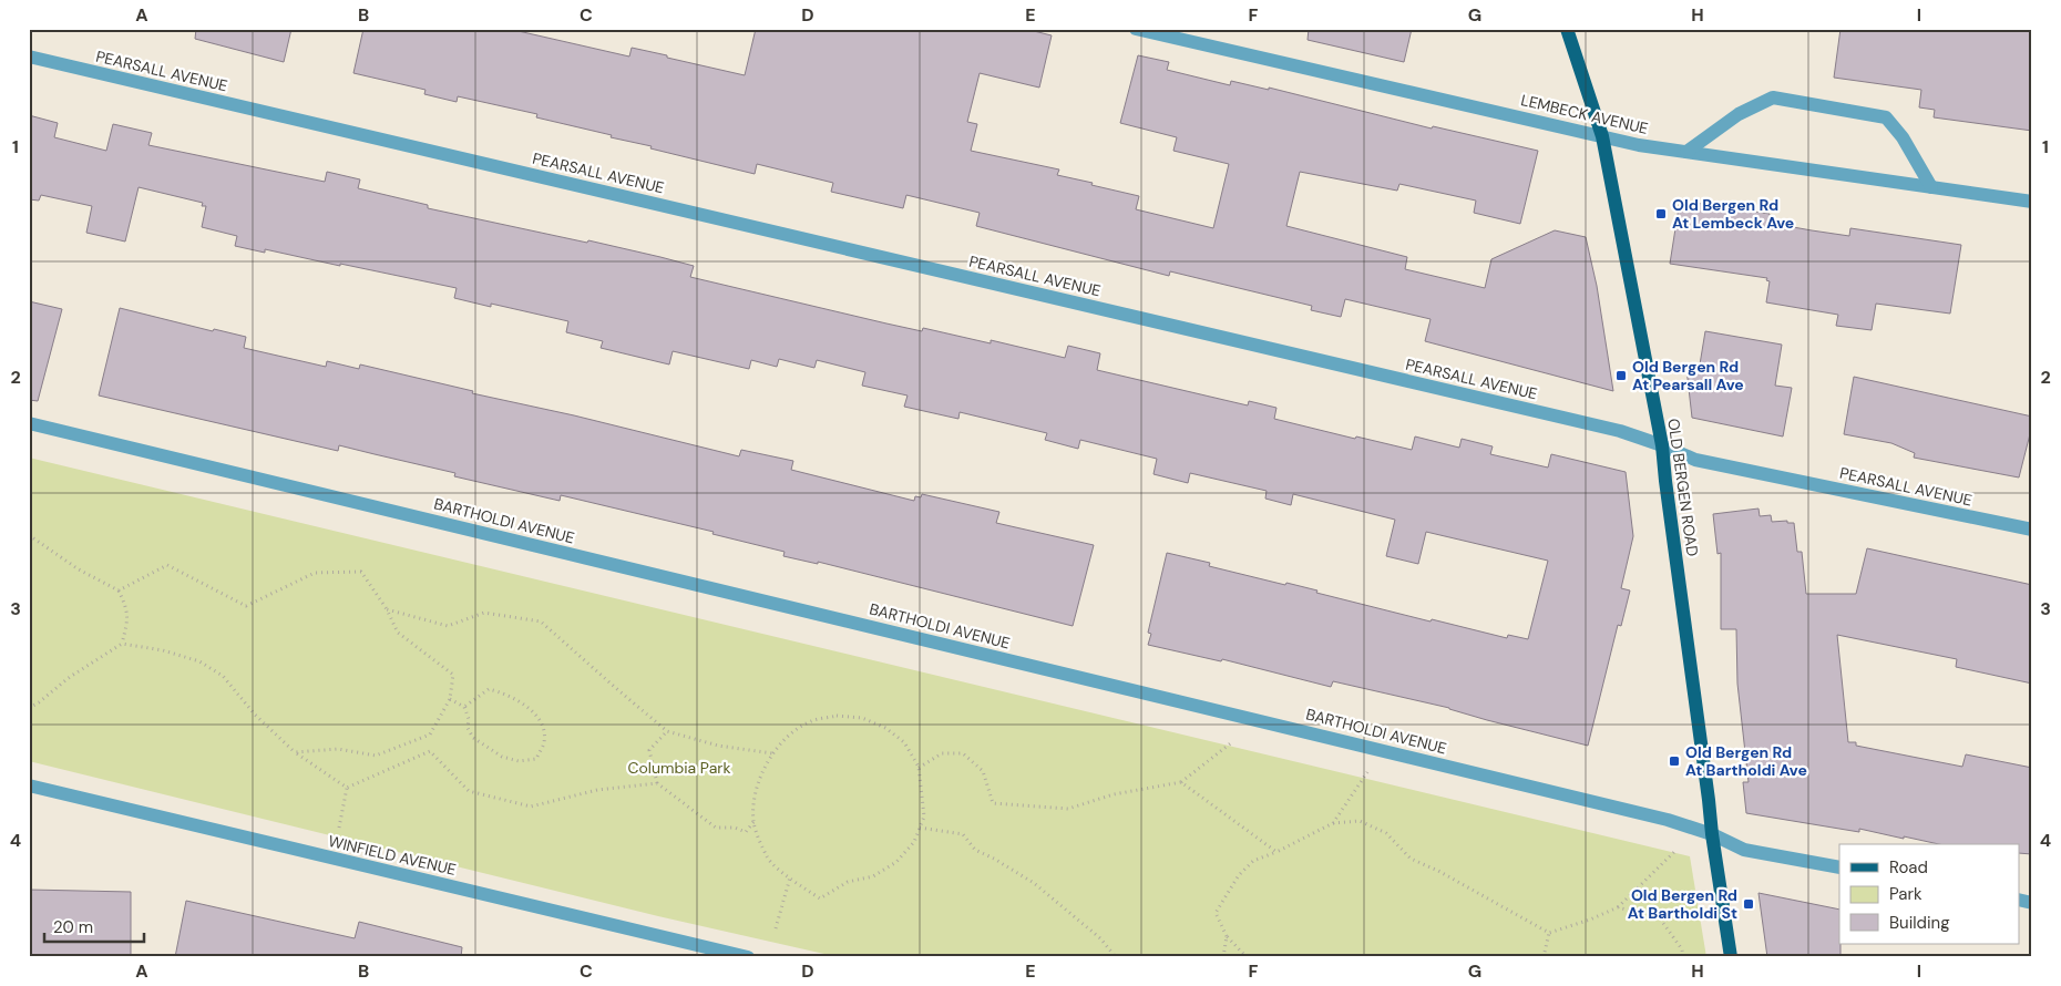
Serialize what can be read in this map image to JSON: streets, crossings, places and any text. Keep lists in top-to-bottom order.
{
  "streets": {
    "main road": ["OLD BERGEN ROAD"],
    "street": [
      "PEARSALL AVENUE",
      "LEMBECK AVENUE",
      "BARTHOLDI AVENUE",
      "WINFIELD AVENUE"
    ]
  },
  "crossings": [
    ["PEARSALL AVENUE", "OLD BERGEN ROAD"],
    ["LEMBECK AVENUE", "OLD BERGEN ROAD"],
    ["OLD BERGEN ROAD", "BARTHOLDI AVENUE"]
  ],
  "parks": ["Columbia Park"],
  "places": {
    "transit": [
      "Old Bergen Rd At Lembeck Ave",
      "Old Bergen Rd At Pearsall Ave",
      "Old Bergen Rd At Bartholdi Ave",
      "Old Bergen Rd At Bartholdi St"
    ]
  },
  "legend": ["Road", "Park", "Building"],
  "scale_bar": "20 m",
  "grid": {
    "columns": [
      "A",
      "B",
      "C",
      "D",
      "E",
      "F",
      "G",
      "H",
      "I"
    ],
    "rows": [
      "1",
      "2",
      "3",
      "4"
    ]
  }
}
